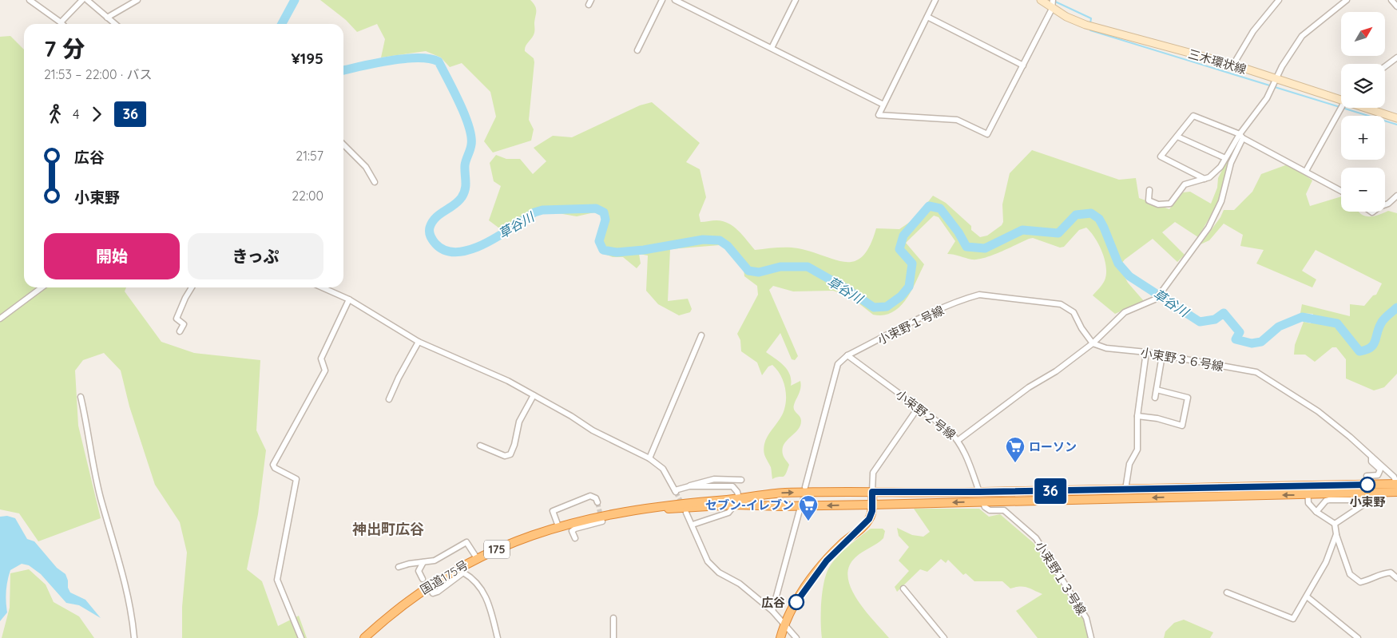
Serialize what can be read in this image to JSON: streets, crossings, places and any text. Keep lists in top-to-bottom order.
{
  "streets": {
    "highway": ["175", "国道175号"],
    "main road": ["三木環状線"],
    "street": [
      "小束野１号線",
      "小束野３６号線",
      "小束野２号線",
      "小束野１３号線"
    ]
  },
  "crossings": [
    ["小束野１号線", "小束野３６号線"],
    ["小束野１号線", "小束野２号線"],
    ["小束野３６号線", "国道175号"],
    ["小束野２号線", "国道175号"],
    ["国道175号", "小束野１３号線"]
  ],
  "districts": ["神出町広谷"],
  "water": ["草谷川"],
  "places": {
    "supermarket": ["ローソン", "セブン-イレブン"],
    "other": ["小束野", "広谷"]
  },
  "lines": ["bus line 36"],
  "north": "top right",
  "page": {
    "on_map": "36",
    "map_buttons": ["+", "−"],
    "heading": ["7 分", "21:53 – 22:00 · バス", "¥195"],
    "legs": ["4", "36"],
    "list": [
      {
        "name": "広谷",
        "value": "21:57"
      },
      {
        "name": "小束野",
        "value": "22:00"
      }
    ],
    "buttons": ["開始", "きっぷ"]
  }
}
